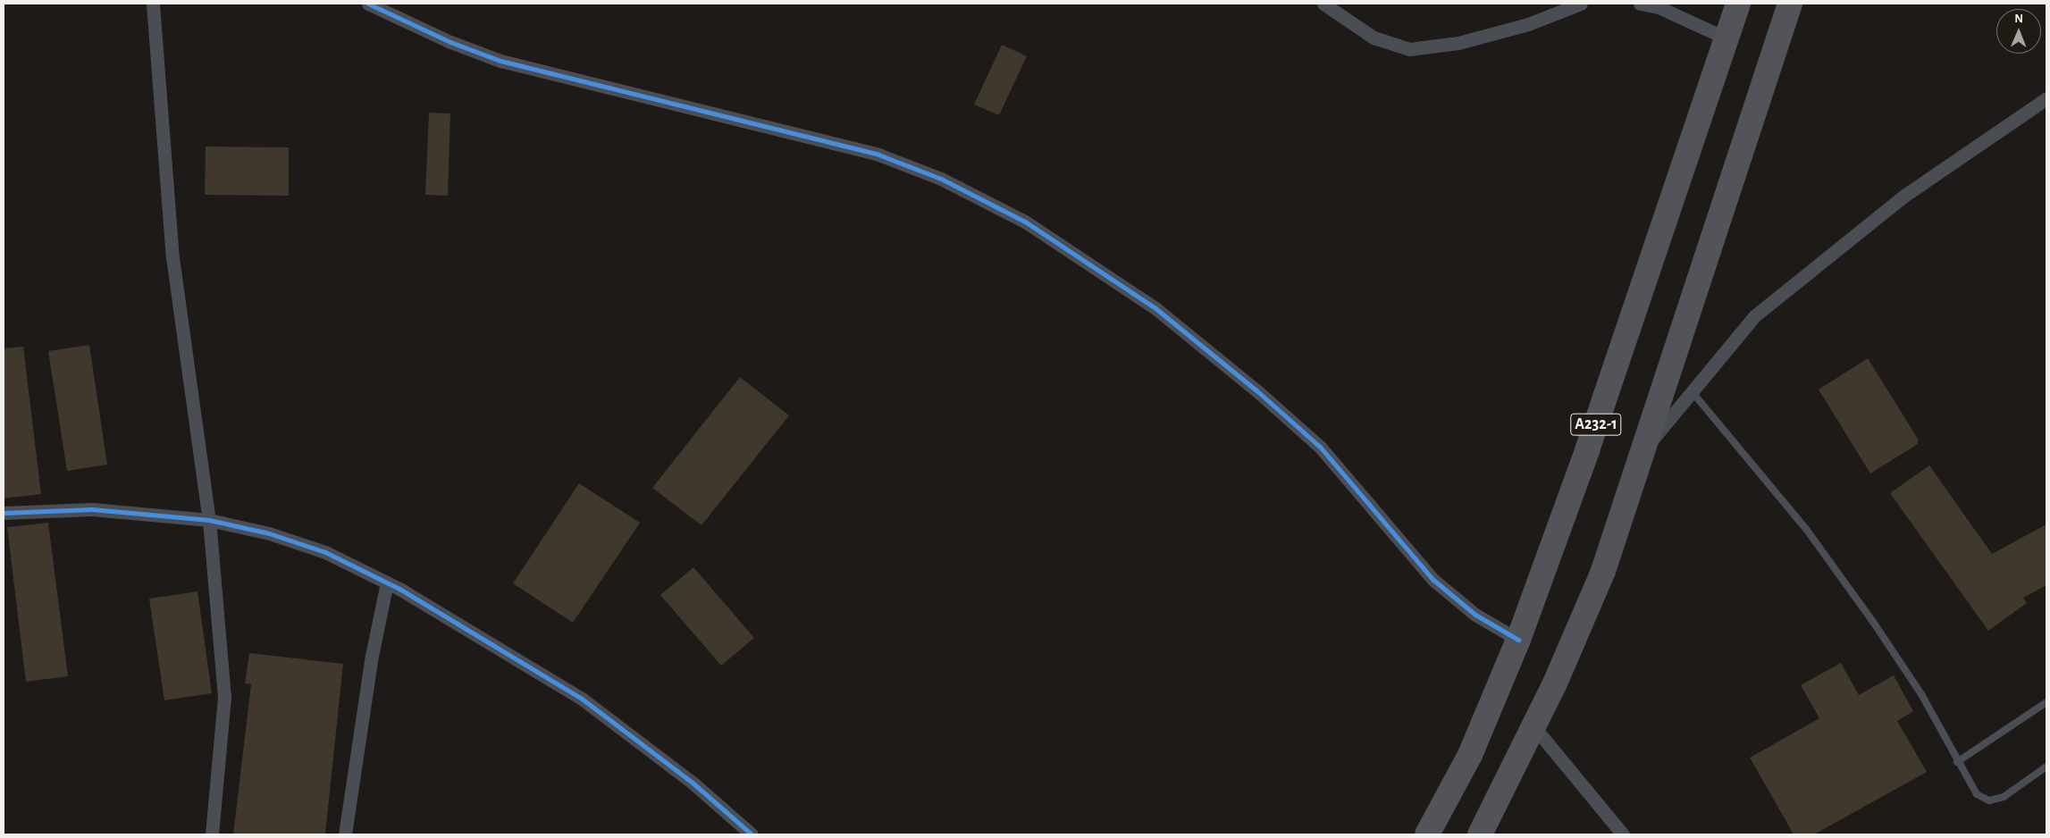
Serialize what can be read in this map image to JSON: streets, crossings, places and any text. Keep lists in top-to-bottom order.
{
  "streets": {
    "highway": ["A232-1"]
  },
  "north": "top"
}
